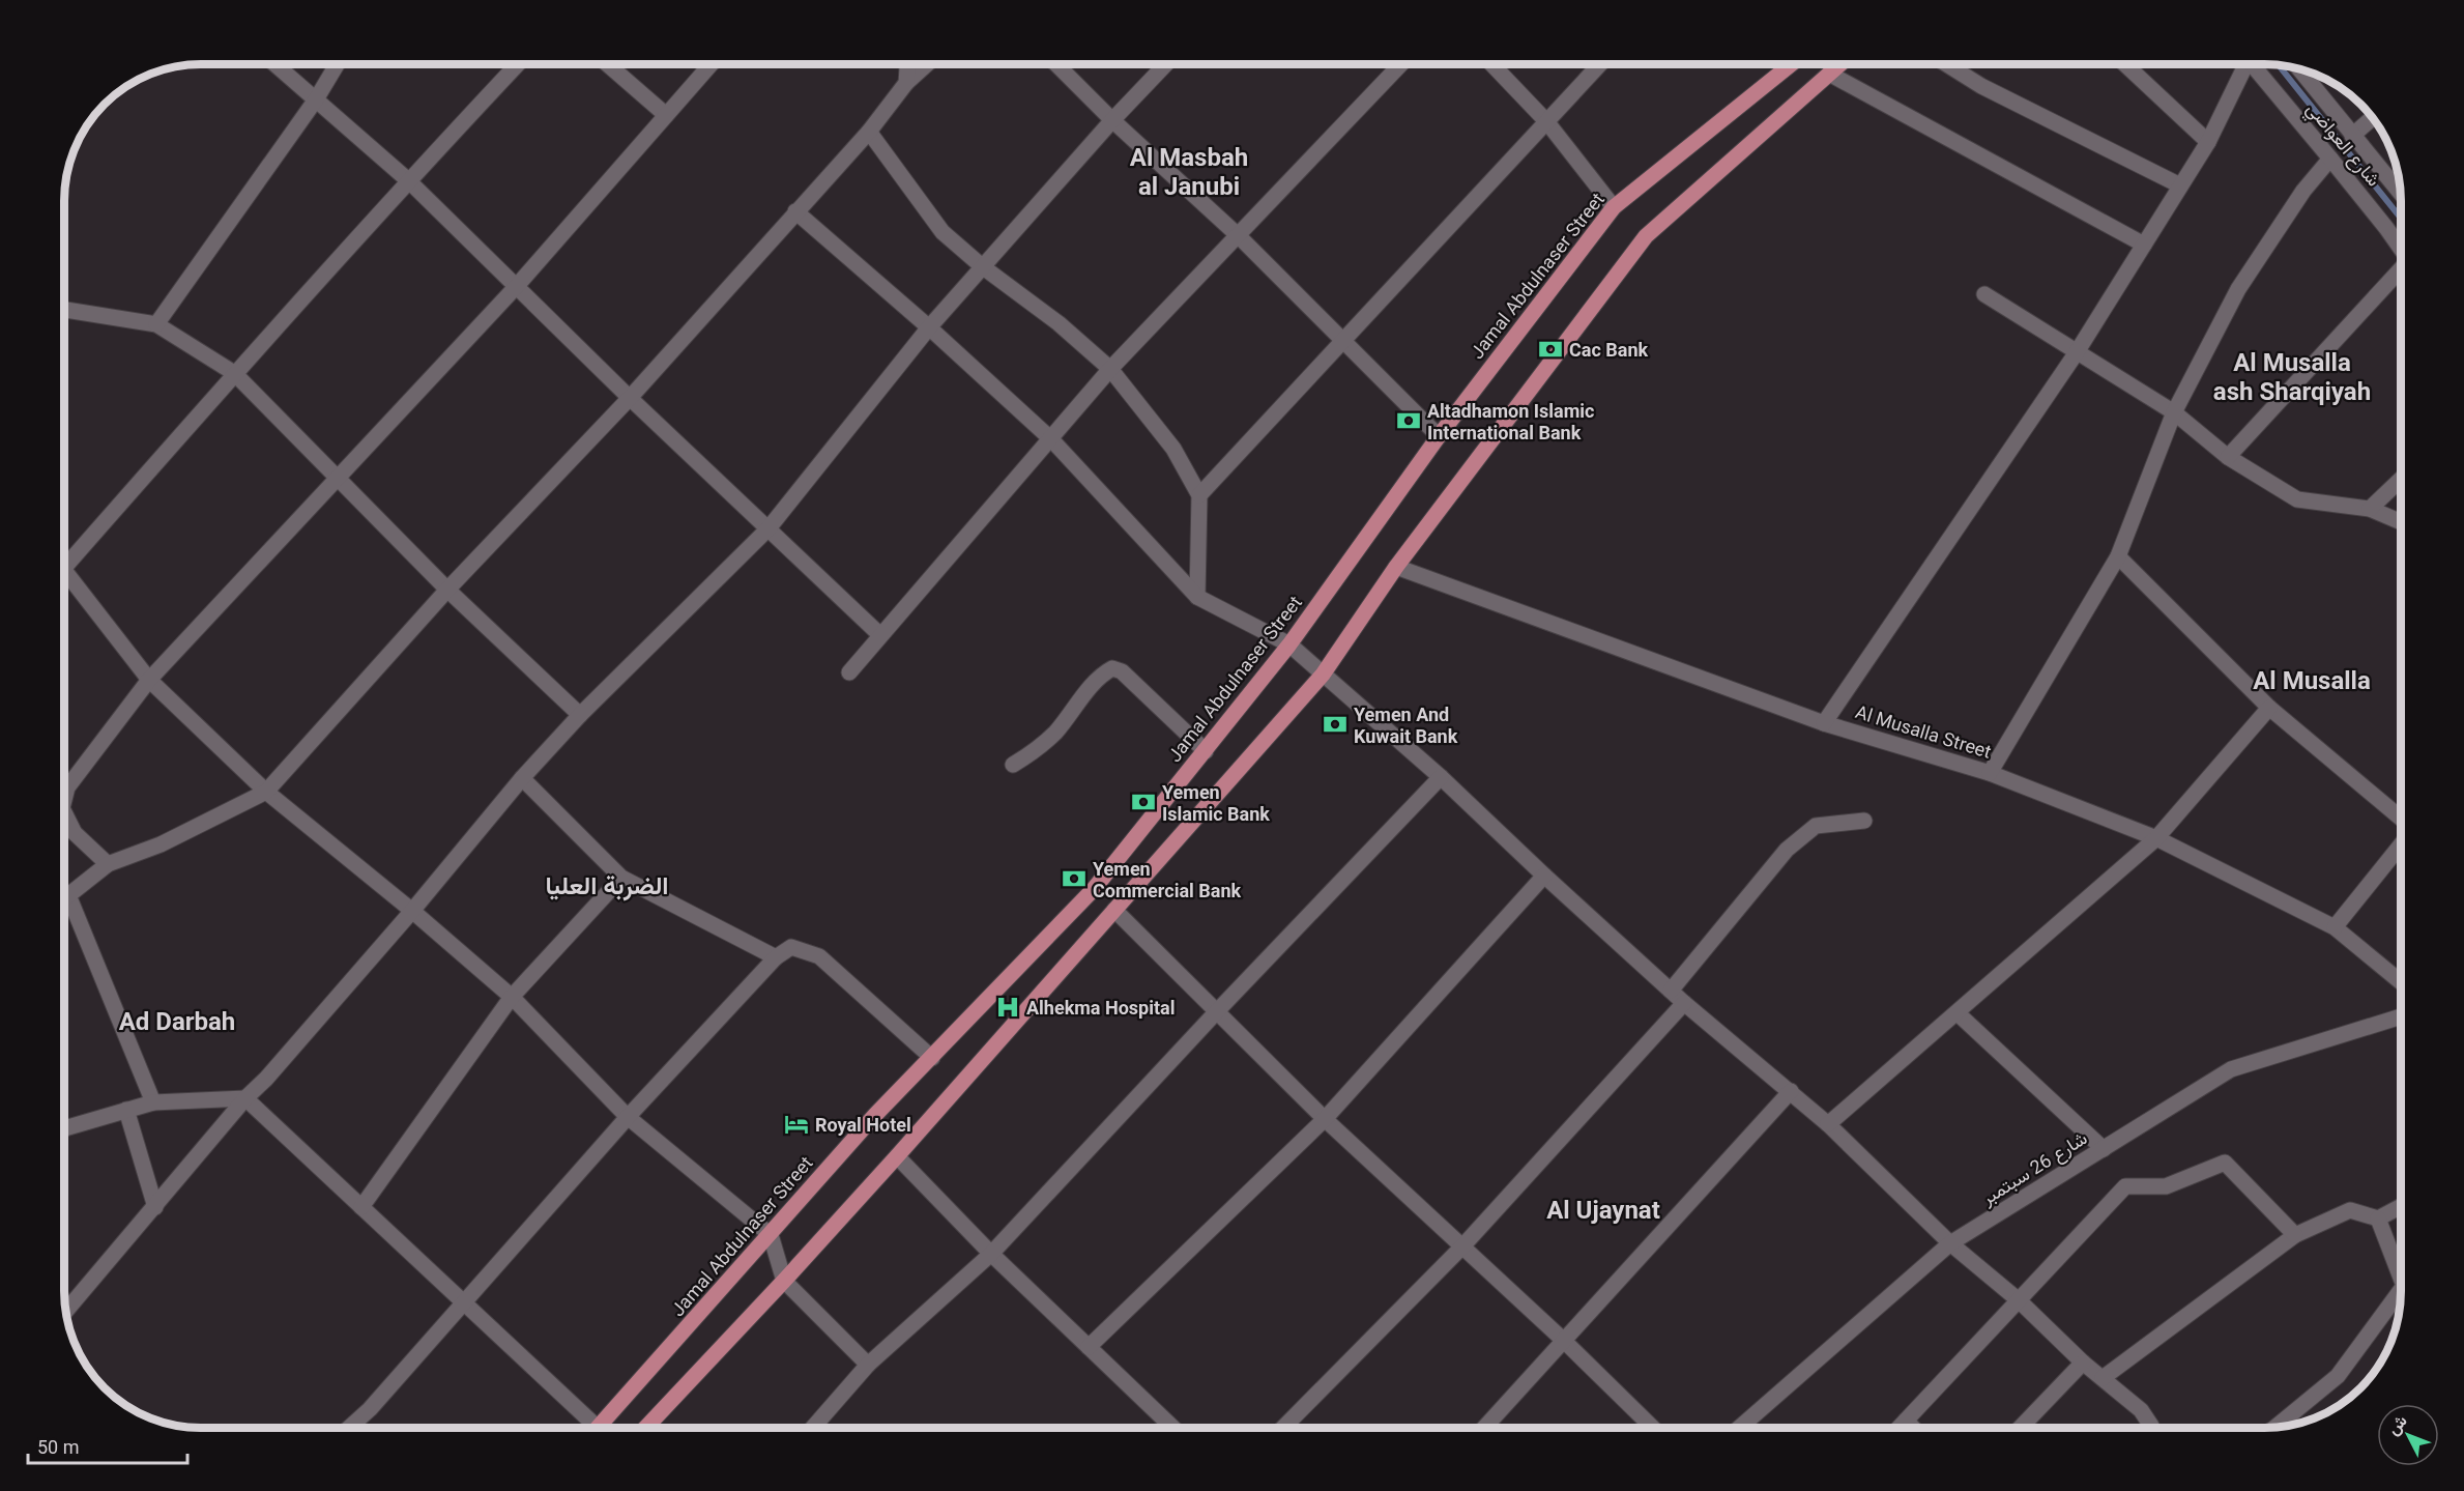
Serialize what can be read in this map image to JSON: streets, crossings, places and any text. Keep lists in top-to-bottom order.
{
  "streets": {
    "main road": ["Jamal Abdulnaser Street"],
    "street": ["شارع العواضي", "Al Musalla Street", "شارع 26 سبتمبر"]
  },
  "districts": [
    "Al Masbah al Janubi",
    "Al Musalla ash Sharqiyah",
    "Al Musalla",
    "الضربة العليا",
    "Ad Darbah",
    "Al Ujaynat"
  ],
  "places": {
    "bank": [
      "Cac Bank",
      "Altadhamon Islamic International Bank",
      "Yemen And Kuwait Bank",
      "Yemen Islamic Bank",
      "Yemen Commercial Bank"
    ],
    "hospital": ["Alhekma Hospital"],
    "hotel": ["Royal Hotel"]
  },
  "scale_bar": "50 m",
  "north": "top left"
}
